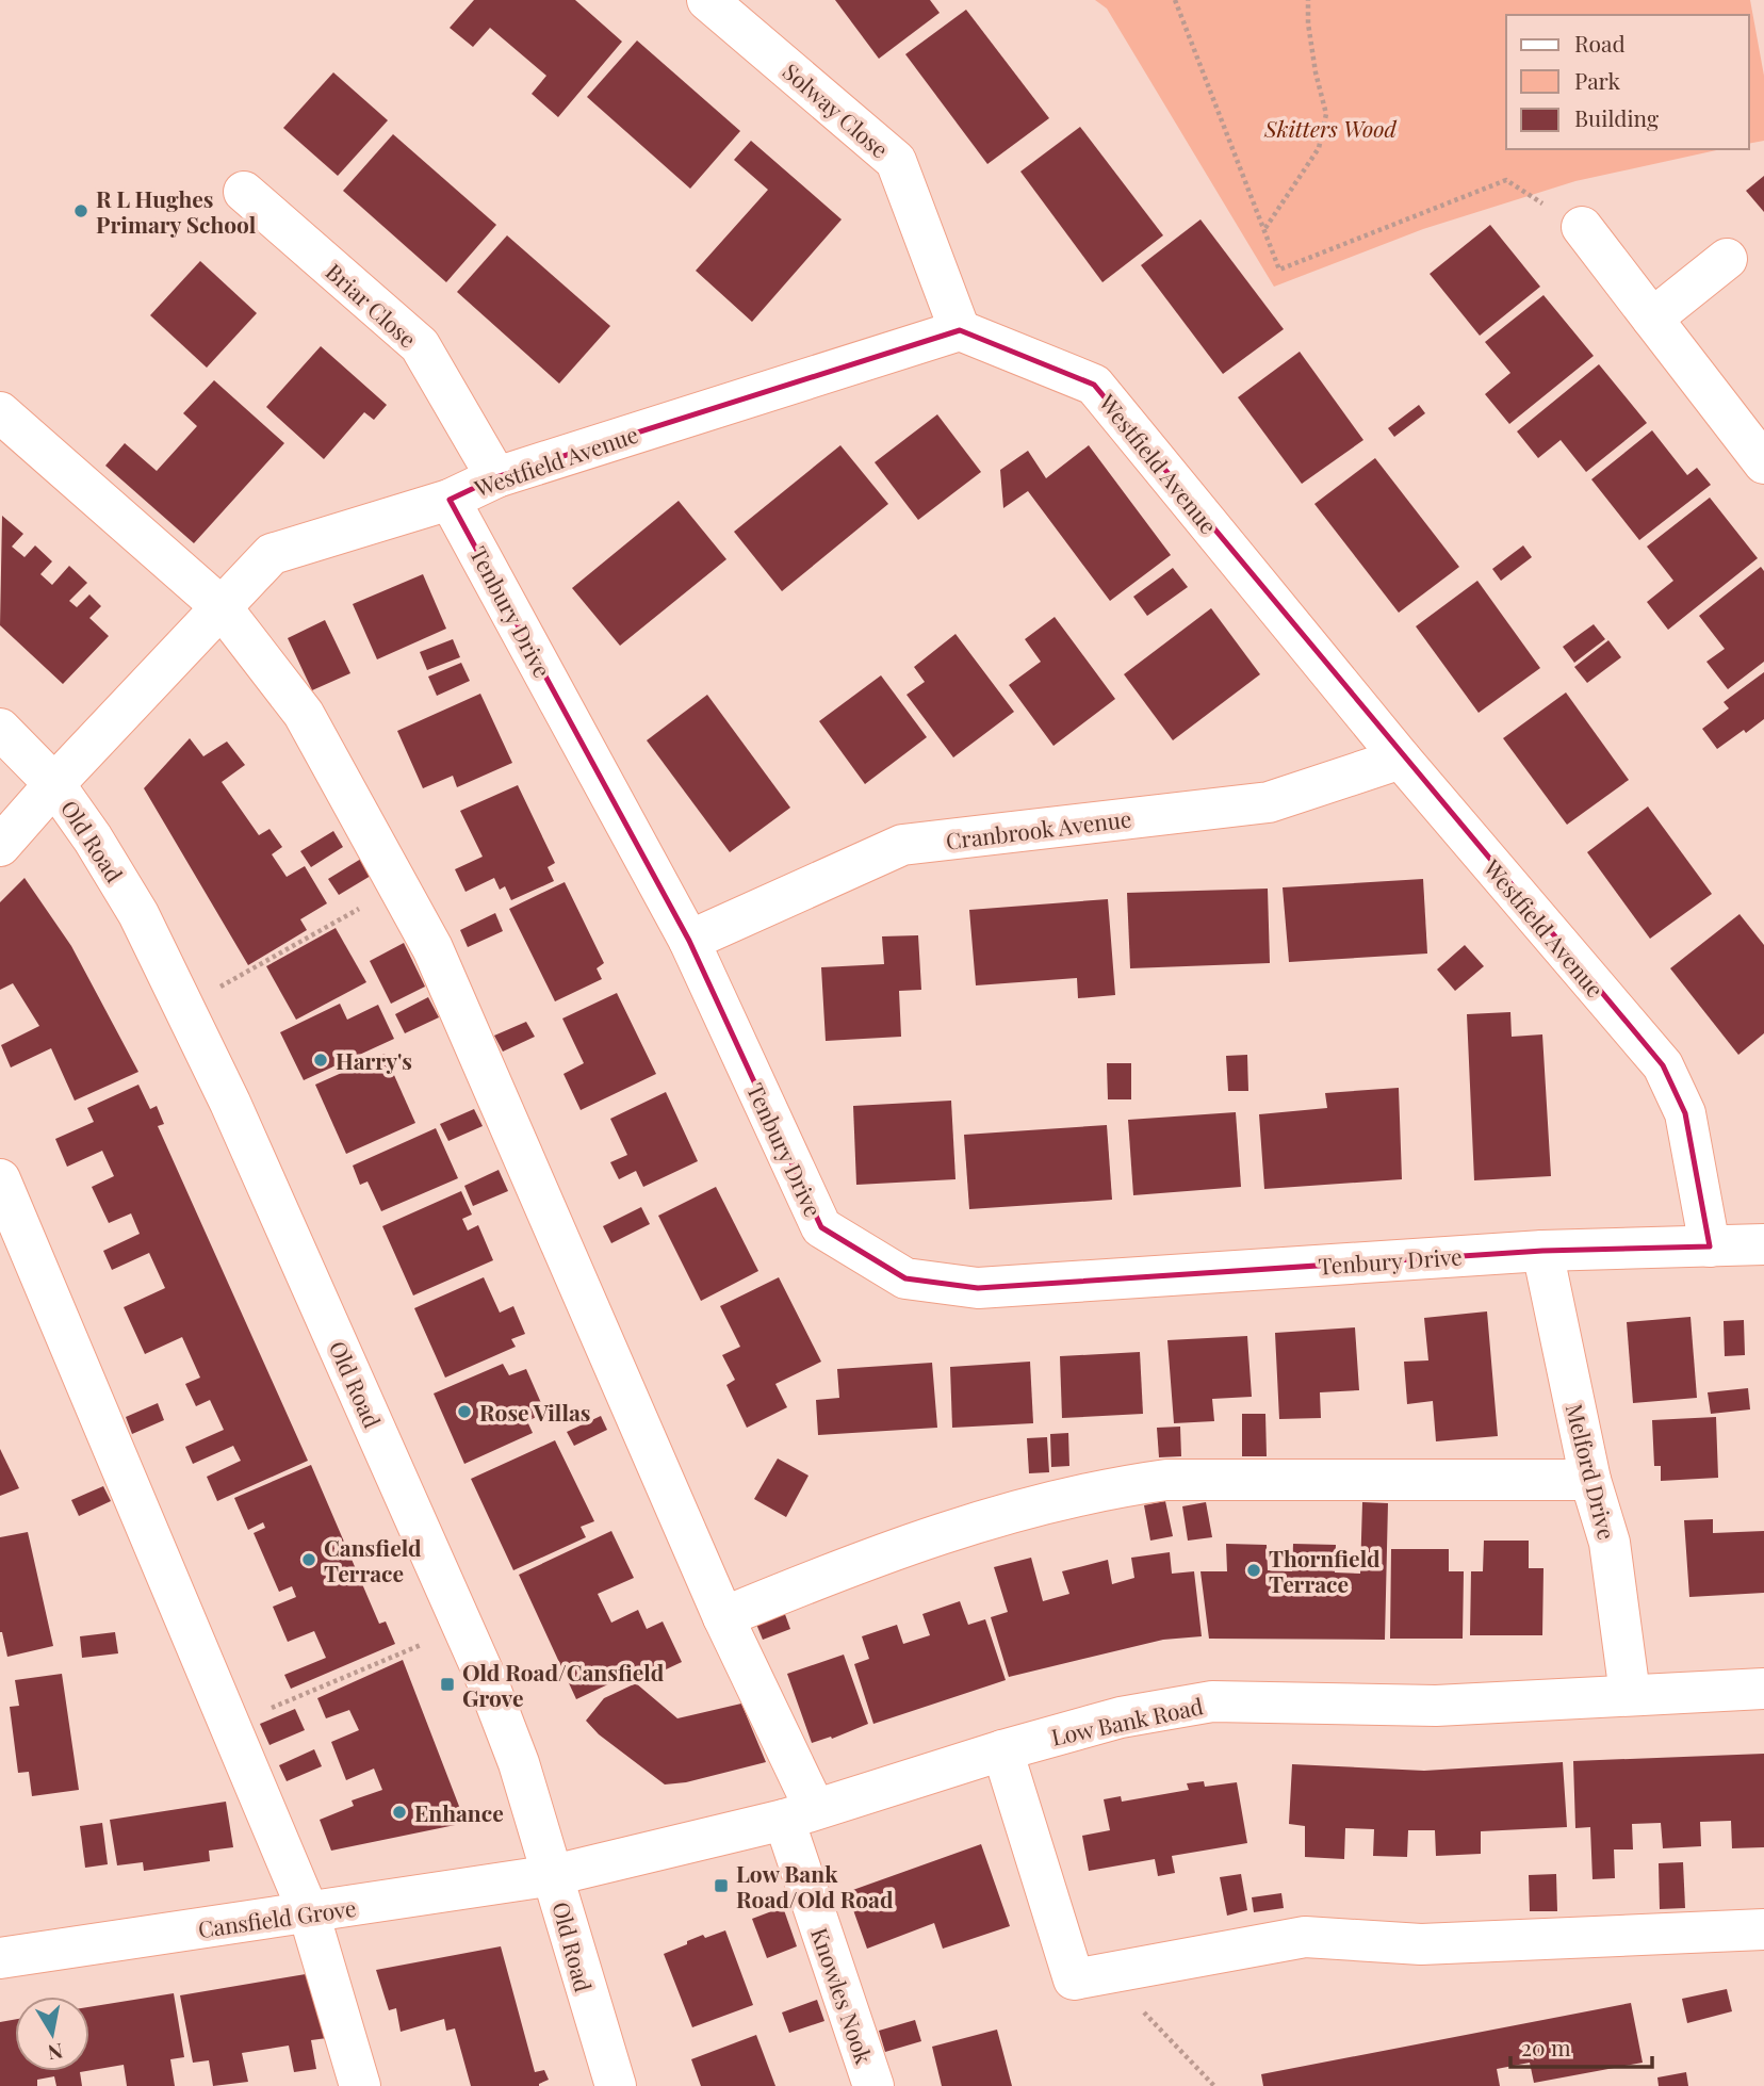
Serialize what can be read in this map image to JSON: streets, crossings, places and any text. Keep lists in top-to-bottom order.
{
  "streets": {
    "street": [
      "Solway Close",
      "Briar Close",
      "Westfield Avenue",
      "Tenbury Drive",
      "Cranbrook Avenue",
      "Old Road",
      "Melford Drive",
      "Low Bank Road",
      "Cansfield Grove",
      "Knowles Nook"
    ]
  },
  "crossings": [
    ["Solway Close", "Westfield Avenue"],
    ["Briar Close", "Westfield Avenue"],
    ["Westfield Avenue", "Tenbury Drive"],
    ["Westfield Avenue", "Cranbrook Avenue"],
    ["Westfield Avenue", "Old Road"],
    ["Westfield Avenue", "Knowles Nook"],
    ["Tenbury Drive", "Cranbrook Avenue"],
    ["Tenbury Drive", "Melford Drive"],
    ["Old Road", "Low Bank Road"],
    ["Old Road", "Cansfield Grove"],
    ["Melford Drive", "Low Bank Road"],
    ["Low Bank Road", "Cansfield Grove"],
    ["Low Bank Road", "Knowles Nook"]
  ],
  "parks": ["Skitters Wood"],
  "places": {
    "other": [
      "R L Hughes Primary School",
      "Harry's",
      "Rose Villas",
      "Cansfield Terrace",
      "Thornfield Terrace",
      "Enhance"
    ],
    "transit": ["Old Road/Cansfield Grove", "Low Bank Road/Old Road"]
  },
  "legend": ["Road", "Park", "Building"],
  "scale_bar": "20 m",
  "north": "bottom"
}
